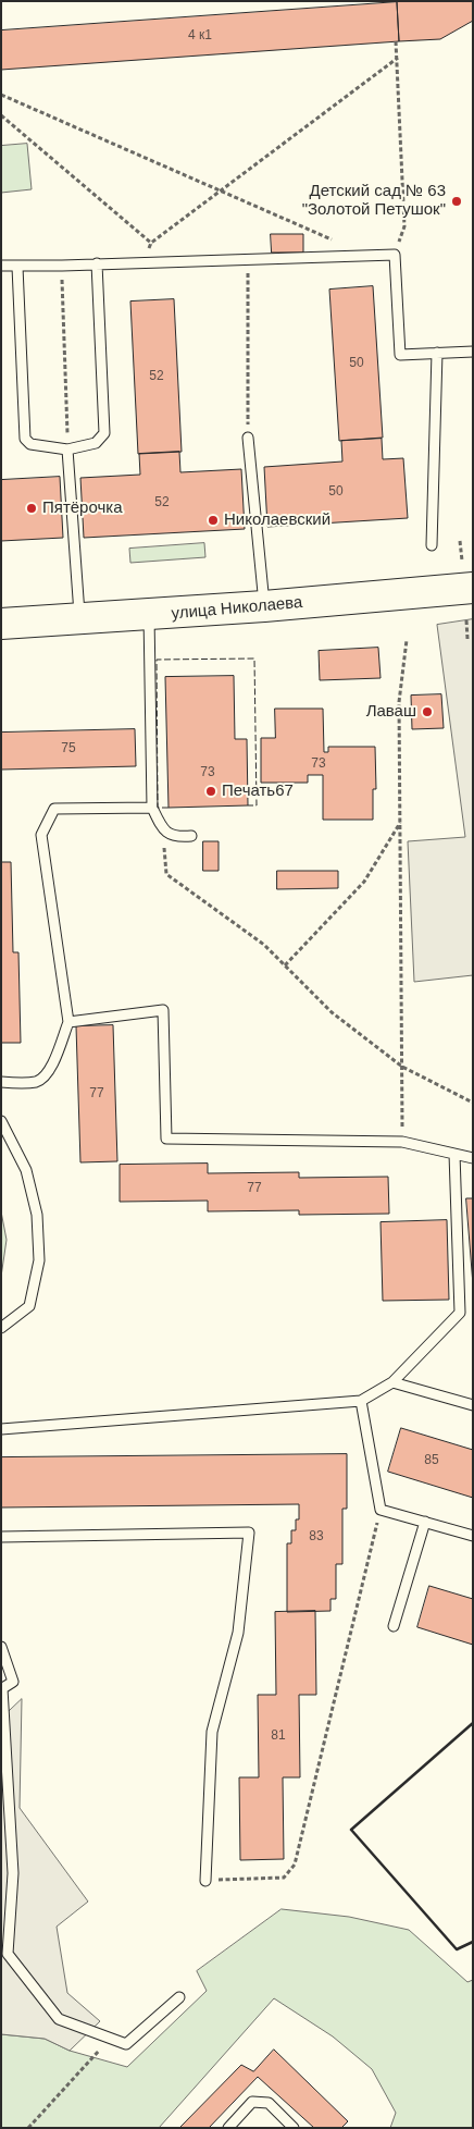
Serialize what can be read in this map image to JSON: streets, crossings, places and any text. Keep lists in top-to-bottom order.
{
  "streets": {
    "main road": ["улица Николаева"]
  },
  "places": [
    "Детский сад № 63 \"Золотой Петушок\"",
    "Пятёрочка",
    "Николаевский",
    "Лаваш",
    "Печать67"
  ],
  "house_numbers": [
    "4 к1",
    "50",
    "52",
    "50",
    "52",
    "75",
    "73",
    "73",
    "77",
    "77",
    "85",
    "83",
    "81"
  ]
}
